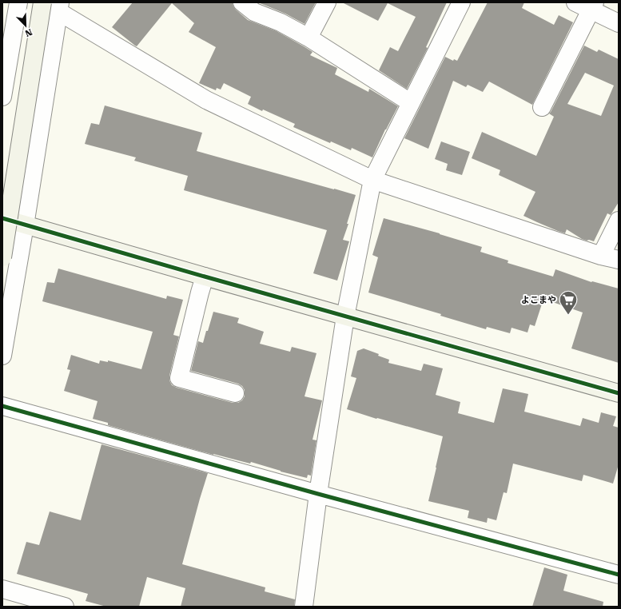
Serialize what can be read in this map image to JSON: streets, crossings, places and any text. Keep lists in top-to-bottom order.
{
  "places": {
    "supermarket": ["よこまや"]
  },
  "north": "bottom right"
}
